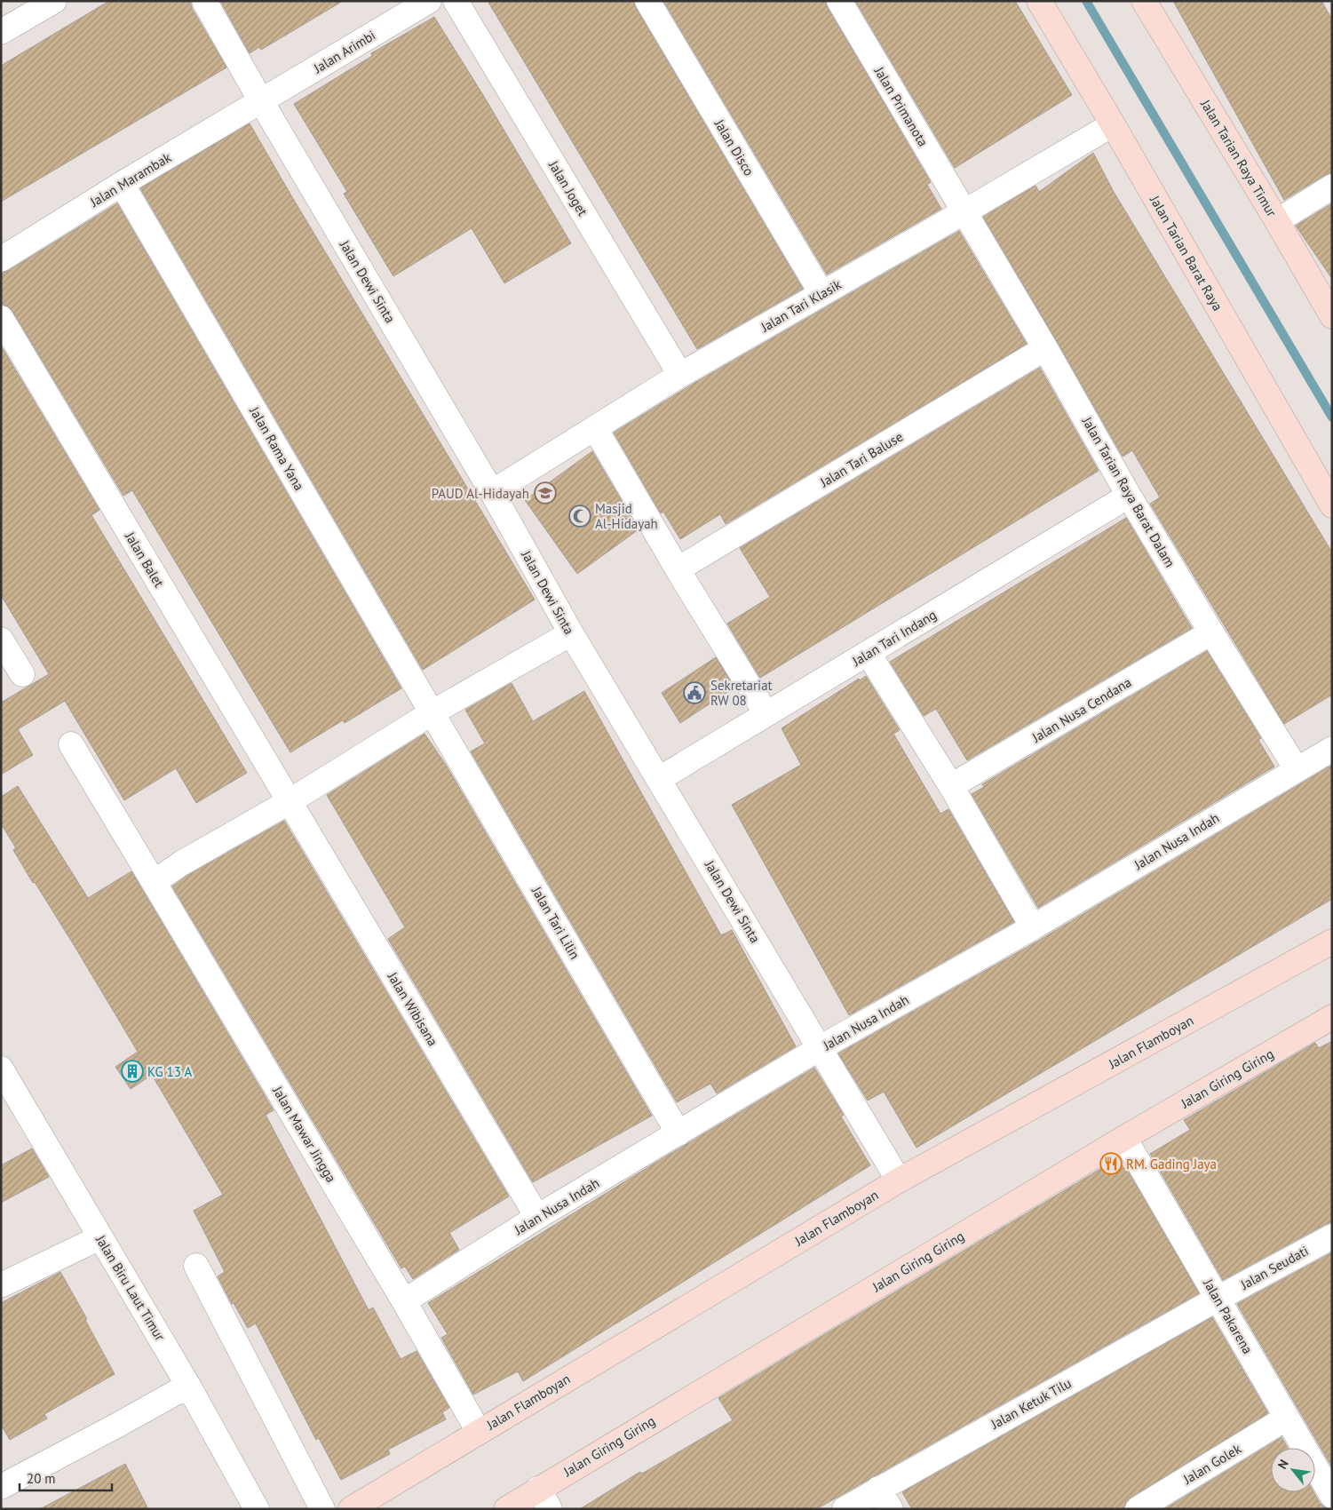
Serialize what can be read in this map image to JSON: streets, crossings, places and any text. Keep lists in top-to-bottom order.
{
  "streets": {
    "street": [
      "Jalan Arimbi",
      "Jalan Primanota",
      "Jalan Disco",
      "Jalan Tarian Raya Timur",
      "Jalan Marambak",
      "Jalan Joget",
      "Jalan Tarian Barat Raya",
      "Jalan Dewi Sinta",
      "Jalan Tari Klasik",
      "Jalan Rama Yana",
      "Jalan Tari Baluse",
      "Jalan Tarian Raya Barat Dalam",
      "Jalan Balet",
      "Jalan Tari Indang",
      "Jalan Nusa Cendana",
      "Jalan Nusa Indah",
      "Jalan Tari Lilin",
      "Jalan Wibisana",
      "Jalan Flamboyan",
      "Jalan Giring Giring",
      "Jalan Mawar Jingga",
      "Jalan Seudati",
      "Jalan Biru Laut Timur",
      "Jalan Pakarena",
      "Jalan Ketuk Tilu",
      "Jalan Golek"
    ]
  },
  "crossings": [
    ["Jalan Arimbi", "Jalan Marambak"],
    ["Jalan Arimbi", "Jalan Dewi Sinta"],
    ["Jalan Primanota", "Jalan Tari Klasik"],
    ["Jalan Primanota", "Jalan Tarian Raya Barat Dalam"],
    ["Jalan Disco", "Jalan Tari Klasik"],
    ["Jalan Marambak", "Jalan Dewi Sinta"],
    ["Jalan Marambak", "Jalan Rama Yana"],
    ["Jalan Joget", "Jalan Tari Klasik"],
    ["Jalan Tarian Barat Raya", "Jalan Tari Klasik"],
    ["Jalan Dewi Sinta", "Jalan Tari Klasik"],
    ["Jalan Dewi Sinta", "Jalan Tari Indang"],
    ["Jalan Dewi Sinta", "Jalan Nusa Indah"],
    ["Jalan Dewi Sinta", "Jalan Flamboyan"],
    ["Jalan Tari Klasik", "Jalan Tarian Raya Barat Dalam"],
    ["Jalan Rama Yana", "Jalan Tari Lilin"],
    ["Jalan Tari Baluse", "Jalan Tarian Raya Barat Dalam"],
    ["Jalan Tarian Raya Barat Dalam", "Jalan Tari Indang"],
    ["Jalan Tarian Raya Barat Dalam", "Jalan Nusa Cendana"],
    ["Jalan Tarian Raya Barat Dalam", "Jalan Nusa Indah"],
    ["Jalan Balet", "Jalan Wibisana"],
    ["Jalan Nusa Indah", "Jalan Tari Lilin"],
    ["Jalan Nusa Indah", "Jalan Wibisana"],
    ["Jalan Nusa Indah", "Jalan Mawar Jingga"],
    ["Jalan Flamboyan", "Jalan Mawar Jingga"],
    ["Jalan Giring Giring", "Jalan Pakarena"],
    ["Jalan Seudati", "Jalan Pakarena"],
    ["Jalan Seudati", "Jalan Ketuk Tilu"],
    ["Jalan Pakarena", "Jalan Ketuk Tilu"],
    ["Jalan Pakarena", "Jalan Golek"]
  ],
  "places": {
    "school or university": ["PAUD Al-Hidayah"],
    "mosque": ["Masjid Al-Hidayah"],
    "public building": ["Sekretariat RW 08"],
    "building": ["KG 13 A"],
    "restaurant": ["RM. Gading Jaya"]
  },
  "scale_bar": "20 m",
  "north": "top left"
}
